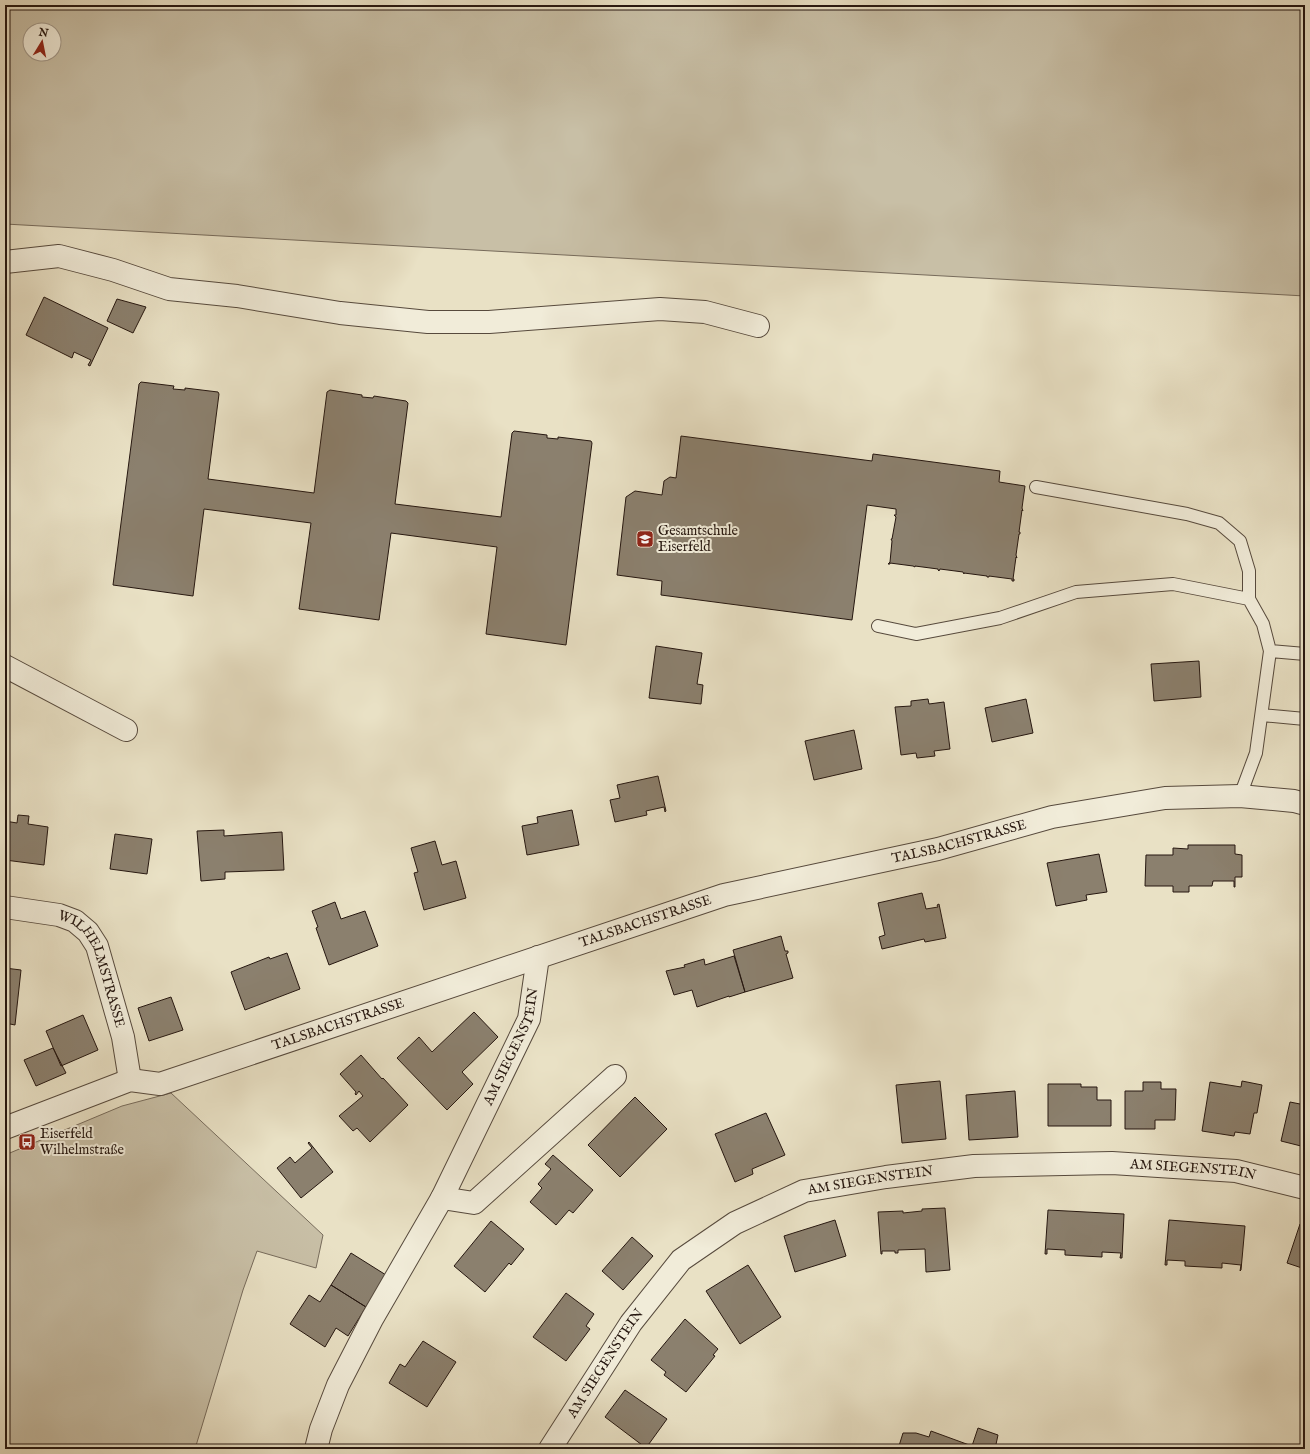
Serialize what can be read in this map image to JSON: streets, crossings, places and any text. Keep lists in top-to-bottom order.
{
  "streets": {
    "street": ["TALSBACHSTRASSE", "WILHELMSTRASSE", "AM SIEGENSTEIN"]
  },
  "crossings": [
    ["TALSBACHSTRASSE", "WILHELMSTRASSE"],
    ["TALSBACHSTRASSE", "AM SIEGENSTEIN"]
  ],
  "places": {
    "school or university": ["Gesamtschule Eiserfeld"],
    "bus stop": ["Eiserfeld Wilhelmstraße"]
  },
  "north": "top"
}
